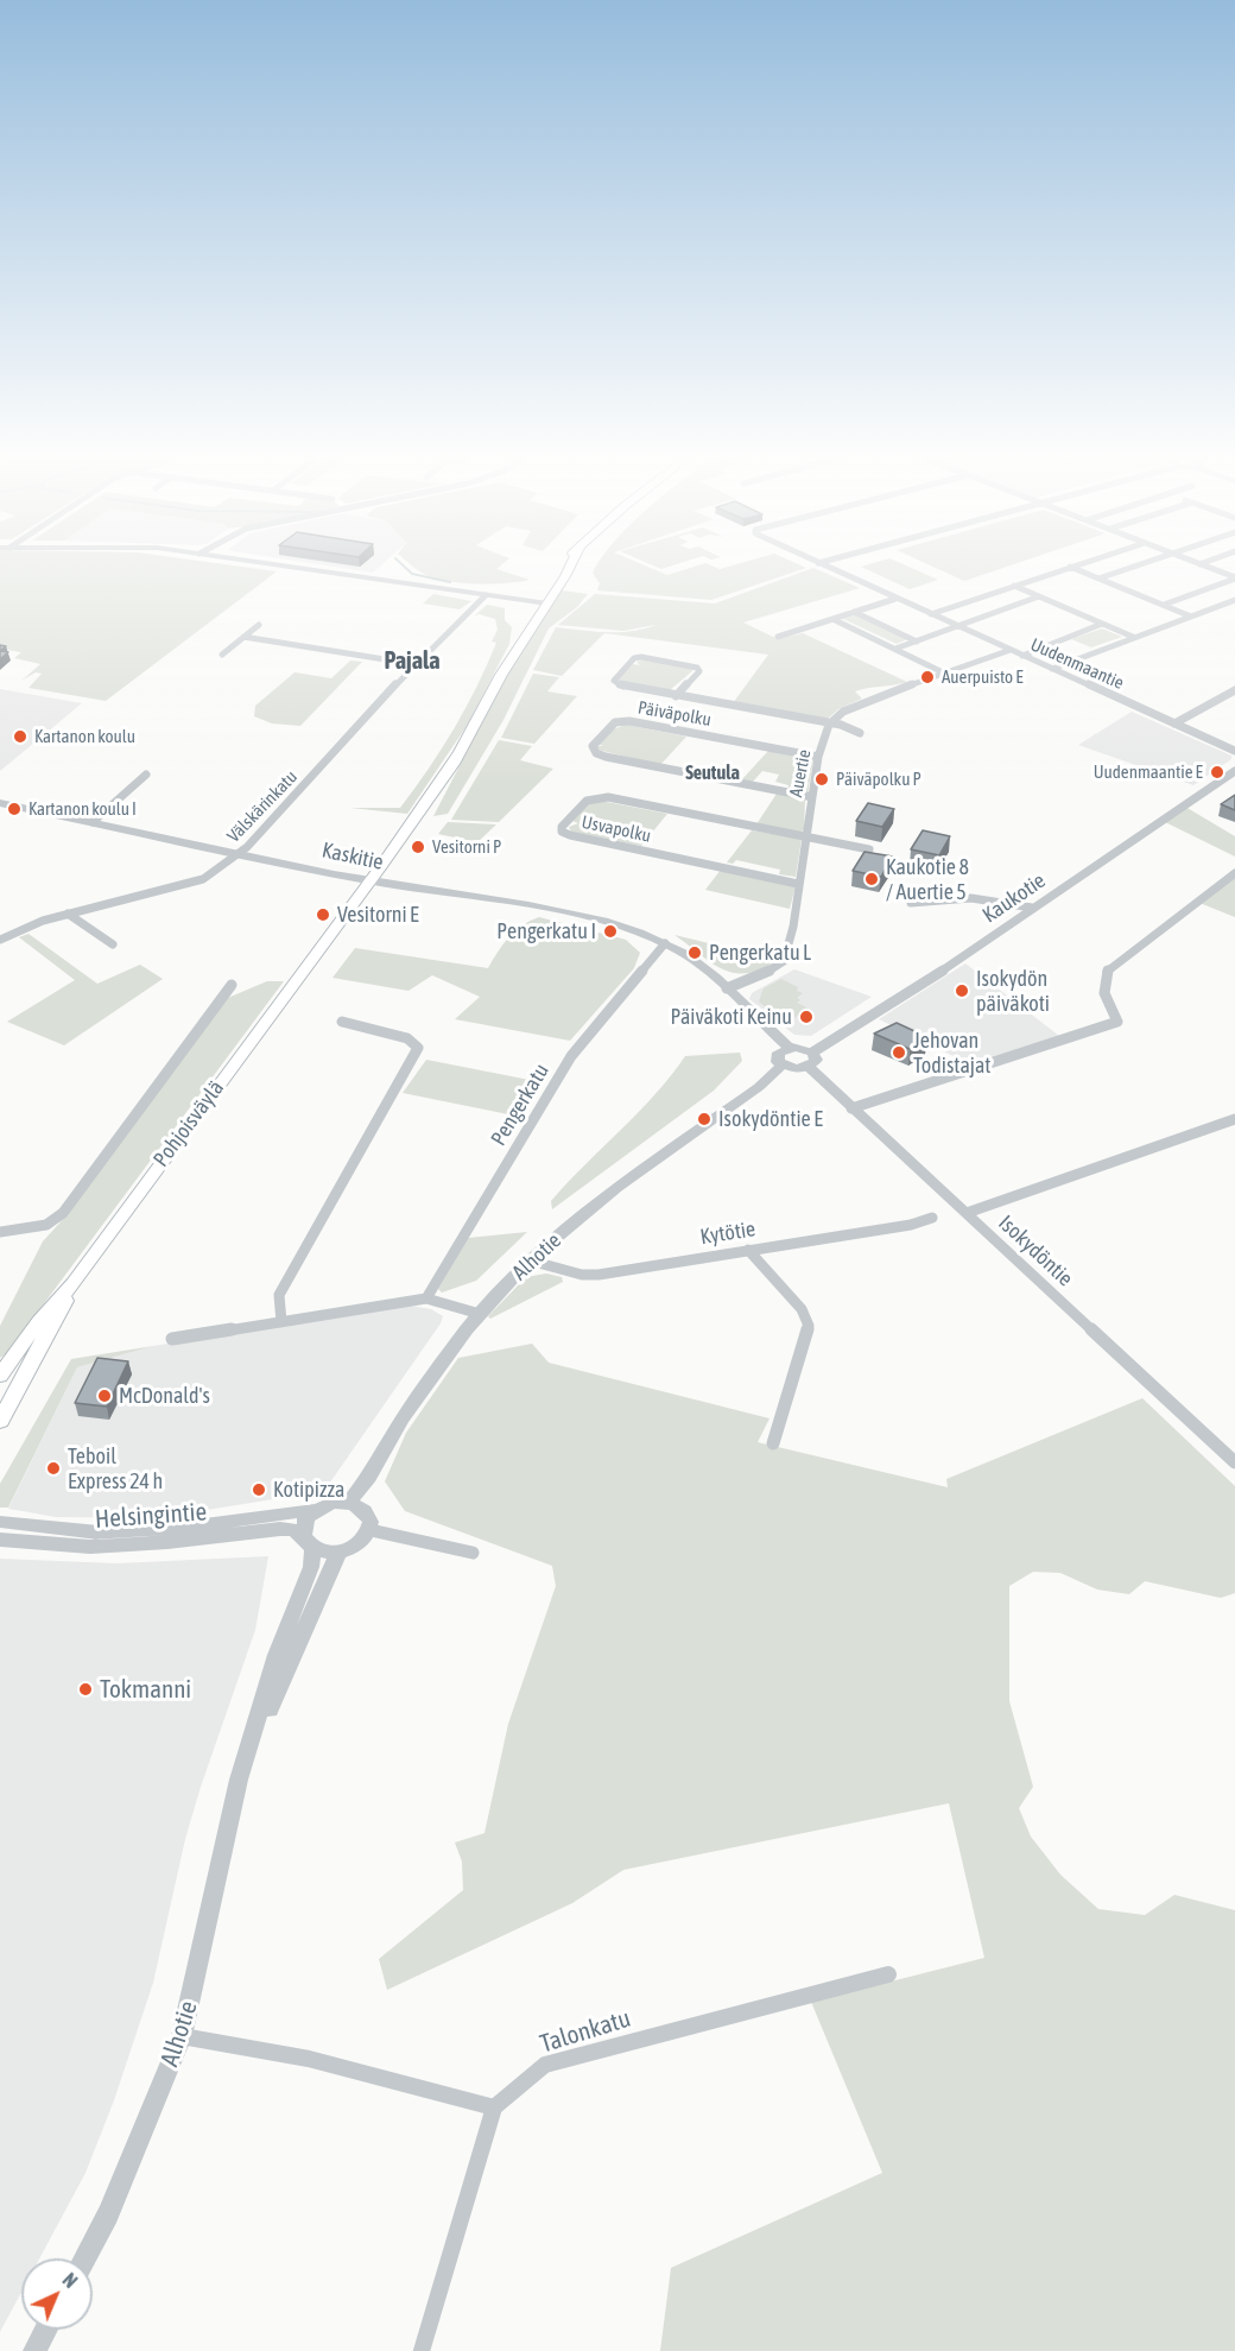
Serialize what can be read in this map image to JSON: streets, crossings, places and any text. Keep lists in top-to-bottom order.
{
  "streets": {
    "main road": ["Pohjoisväylä"],
    "street": [
      "Uudenmaantie",
      "Päiväpolku",
      "Auertie",
      "Välskärinkatu",
      "Usvapolku",
      "Kaskitie",
      "Kaukotie",
      "Pengerkatu",
      "Kytötie",
      "Isokydöntie",
      "Alhotie",
      "Helsingintie",
      "Talonkatu"
    ]
  },
  "crossings": [
    ["Uudenmaantie", "Auertie"],
    ["Päiväpolku", "Auertie"],
    ["Auertie", "Usvapolku"],
    ["Auertie", "Kaskitie"],
    ["Välskärinkatu", "Kaskitie"],
    ["Kaskitie", "Pengerkatu"],
    ["Kaskitie", "Pohjoisväylä"],
    ["Kytötie", "Alhotie"],
    ["Alhotie", "Helsingintie"]
  ],
  "districts": ["Pajala", "Seutula"],
  "places": [
    "Auerpuisto E",
    "Kartanon koulu",
    "Uudenmaantie E",
    "Päiväpolku P",
    "Kartanon koulu I",
    "Vesitorni P",
    "Kaukotie 8 / Auertie 5",
    "Vesitorni E",
    "Pengerkatu I",
    "Pengerkatu L",
    "Isokydön päiväkoti",
    "Päiväkoti Keinu",
    "Jehovan Todistajat",
    "Isokydöntie E",
    "McDonald's",
    "Teboil Express 24 h",
    "Kotipizza",
    "Tokmanni"
  ],
  "north": "top right"
}
